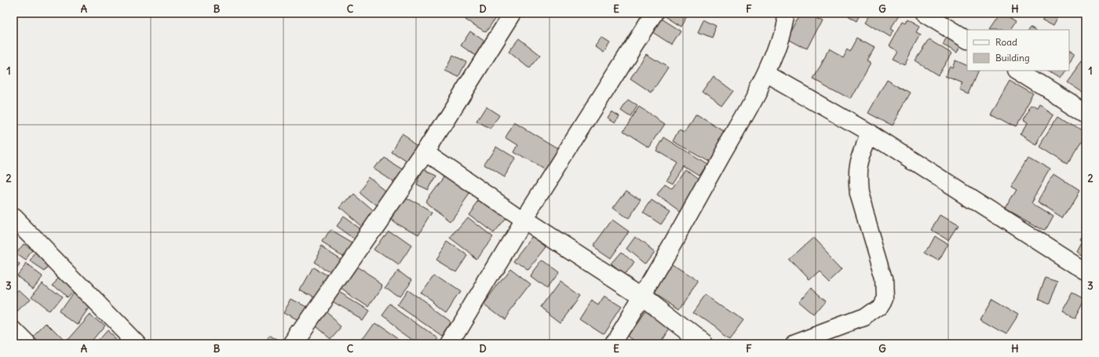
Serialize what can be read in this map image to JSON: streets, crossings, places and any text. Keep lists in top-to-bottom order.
{
  "legend": ["Road", "Building"],
  "grid": {
    "columns": [
      "A",
      "B",
      "C",
      "D",
      "E",
      "F",
      "G",
      "H"
    ],
    "rows": ["1", "2", "3"]
  }
}
